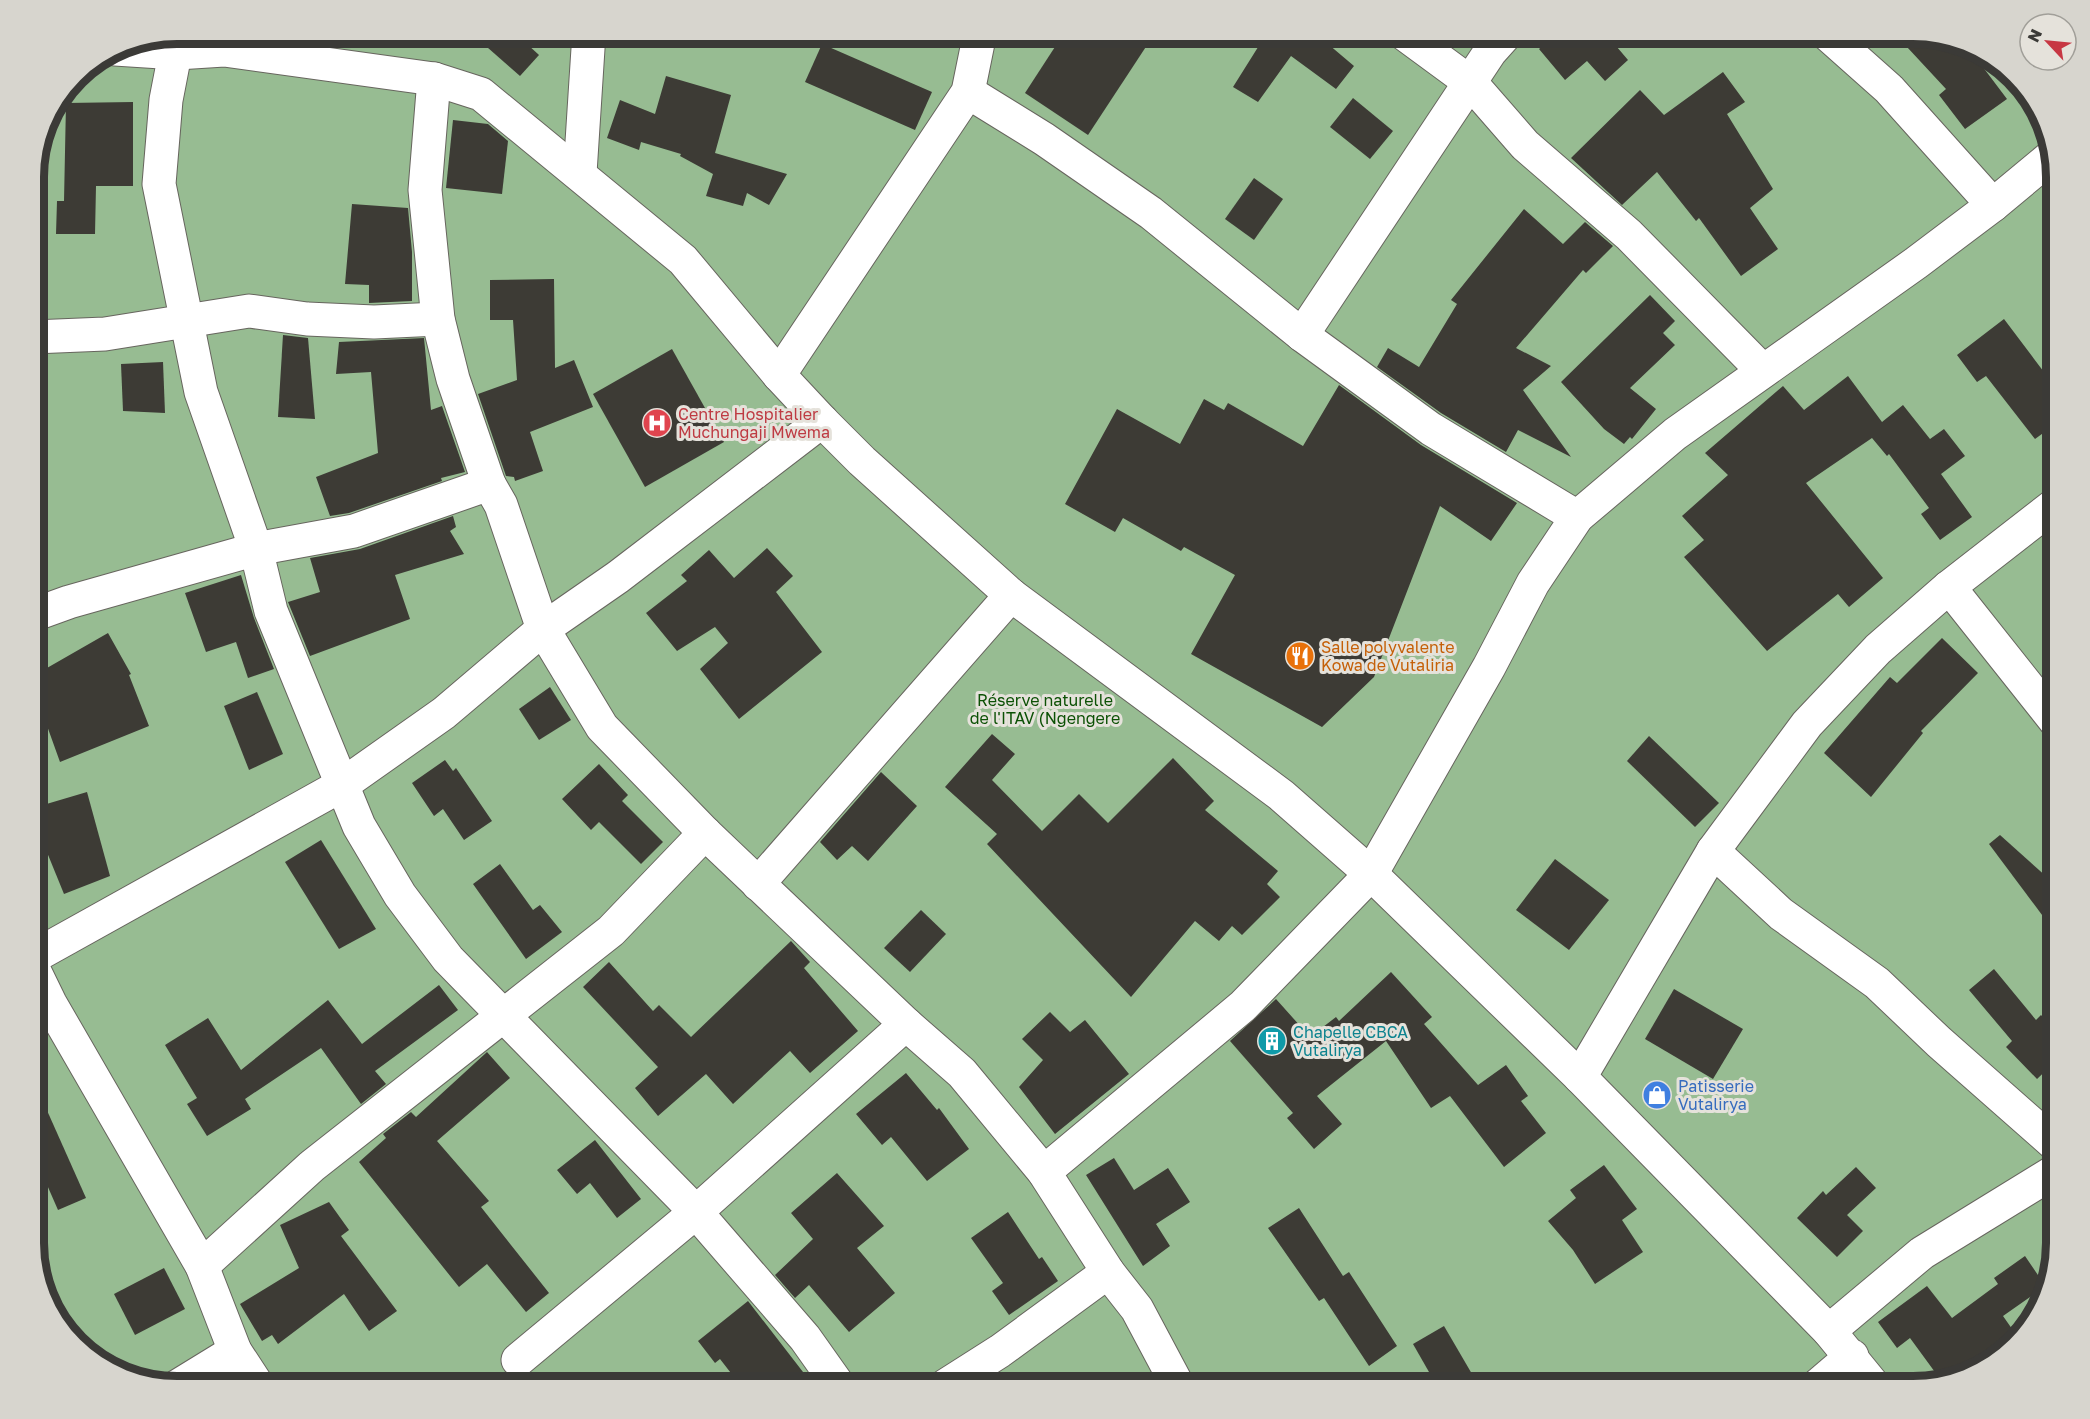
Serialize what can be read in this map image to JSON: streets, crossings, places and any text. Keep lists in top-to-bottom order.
{
  "parks": ["Réserve naturelle de l'ITAV (Ngengere"],
  "places": {
    "hospital": ["Centre Hospitalier Muchungaji Mwema"],
    "restaurant": ["Salle polyvalente Kowa de Vutaliria"],
    "building": ["Chapelle CBCA Vutalirya"],
    "shop": ["Patisserie Vutalirya"]
  },
  "north": "top left"
}
